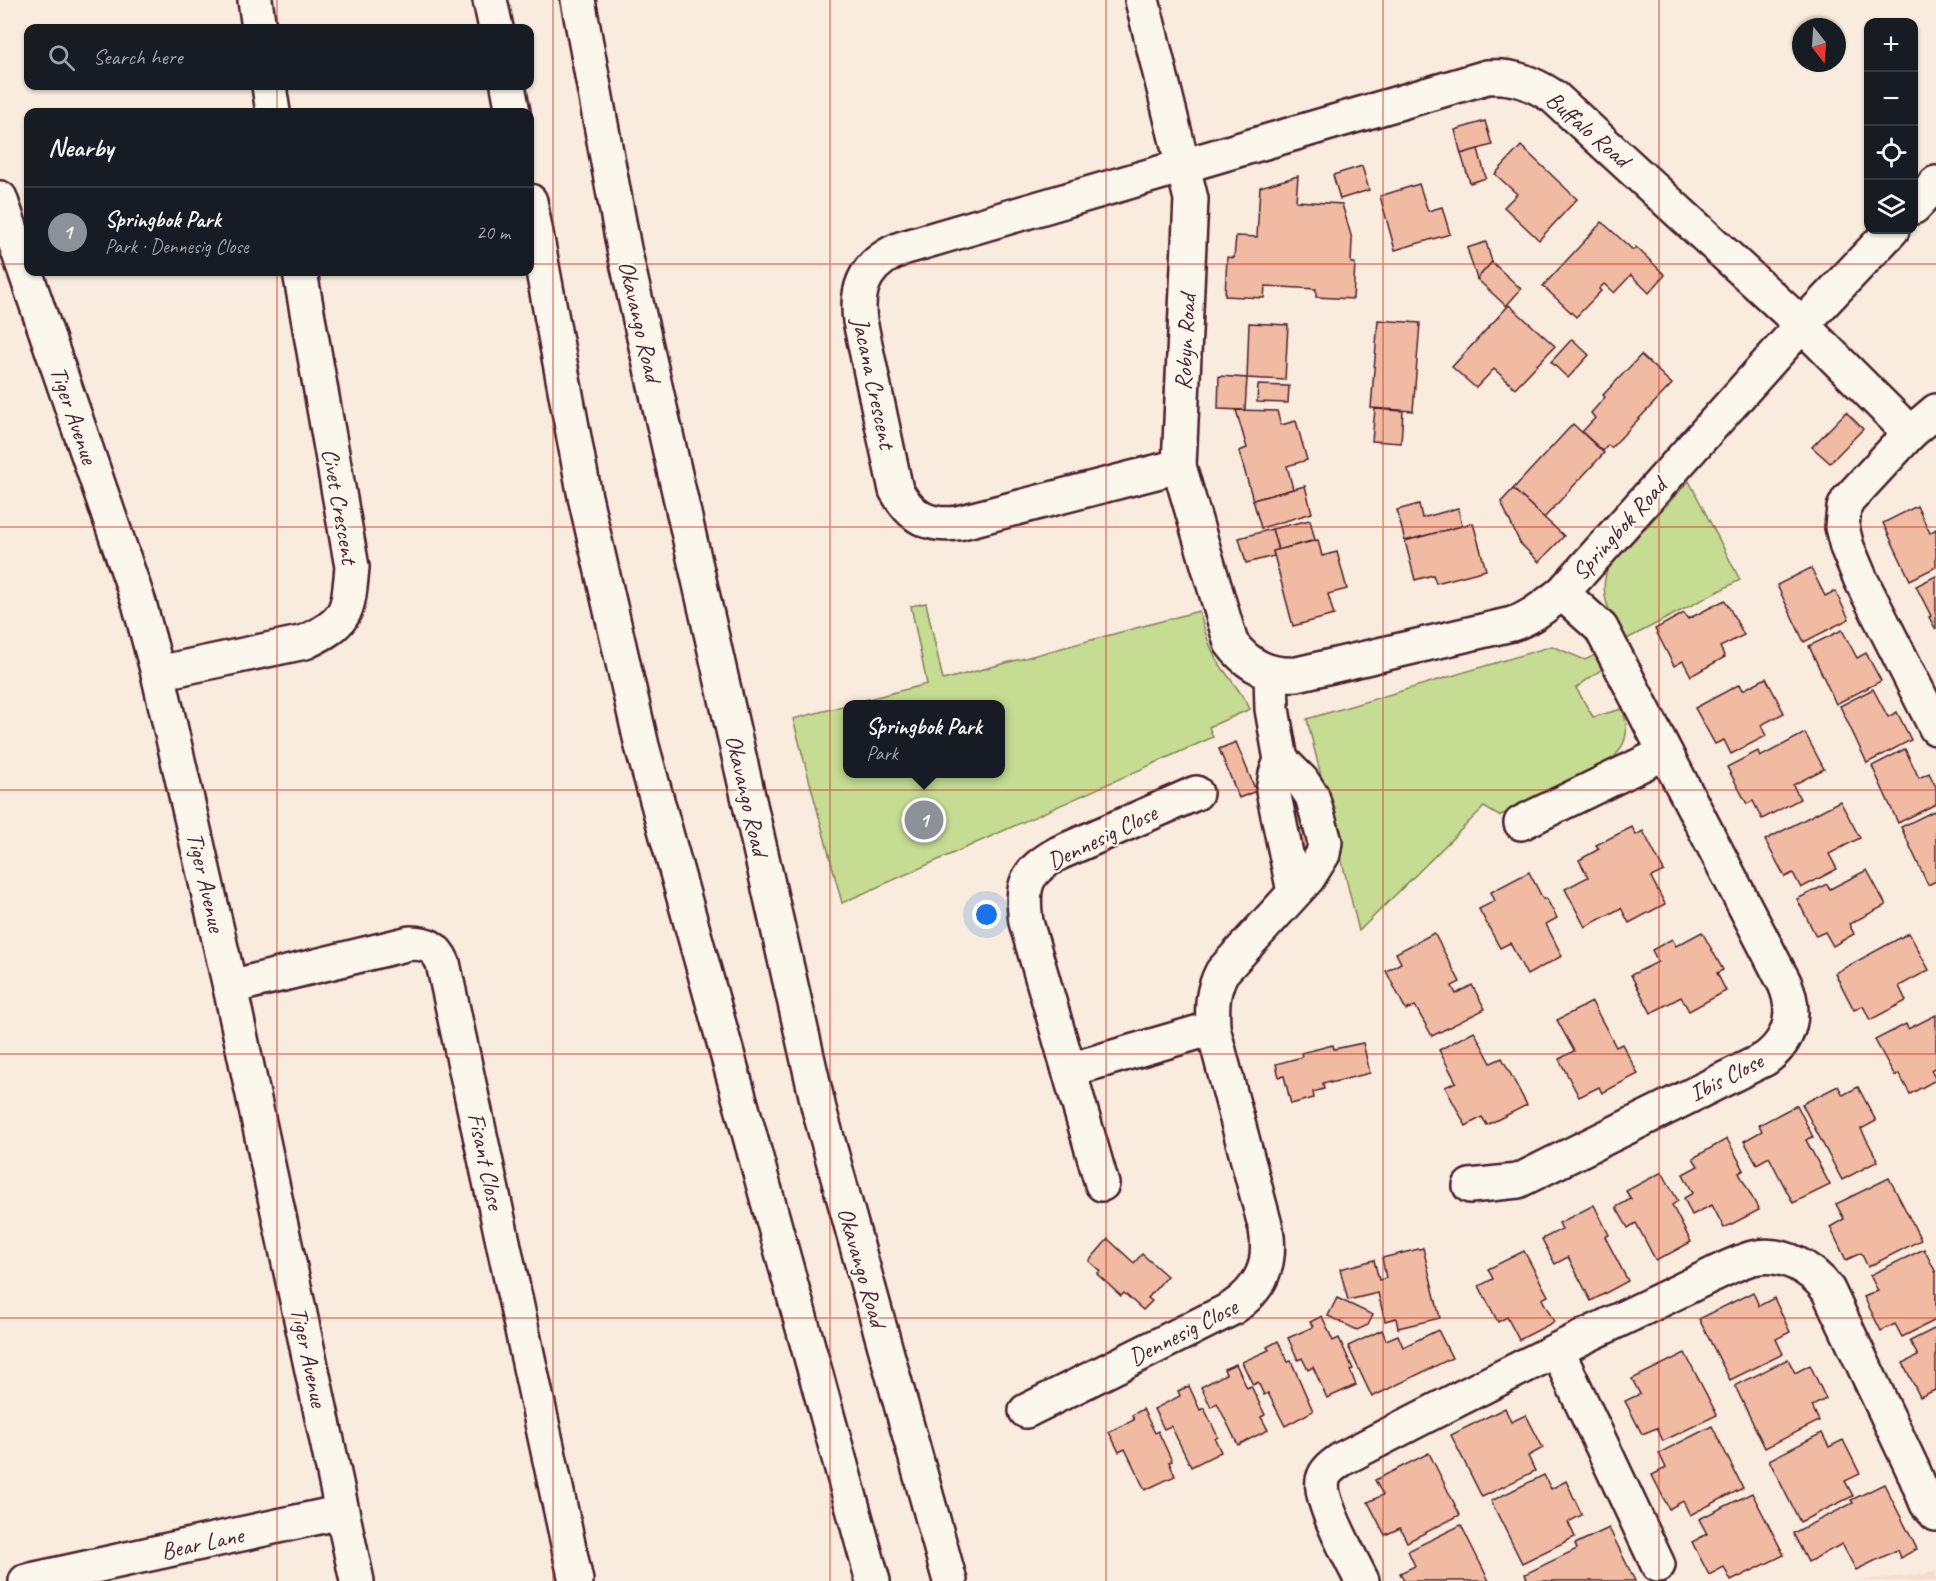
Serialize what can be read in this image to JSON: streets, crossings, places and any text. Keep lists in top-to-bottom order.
{
  "streets": {
    "street": [
      "Buffalo Road",
      "Okavango Road",
      "Robyn Road",
      "Jacana Crescent",
      "Tiger Avenue",
      "Civet Crescent",
      "Springbok Road",
      "Dennesig Close",
      "Ibis Close",
      "Fisant Close",
      "Bear Lane"
    ]
  },
  "crossings": [
    ["Buffalo Road", "Robyn Road"],
    ["Buffalo Road", "Jacana Crescent"],
    ["Buffalo Road", "Springbok Road"],
    ["Robyn Road", "Jacana Crescent"],
    ["Robyn Road", "Springbok Road"],
    ["Robyn Road", "Dennesig Close"],
    ["Tiger Avenue", "Civet Crescent"],
    ["Tiger Avenue", "Fisant Close"],
    ["Tiger Avenue", "Bear Lane"],
    ["Springbok Road", "Dennesig Close"],
    ["Springbok Road", "Ibis Close"]
  ],
  "north": "bottom",
  "page": {
    "map_buttons": ["+", "−"],
    "search": "Search here",
    "heading": "Nearby",
    "list": [
      {
        "mark": "1",
        "name": "Springbok Park",
        "note": "Park · Dennesig Close",
        "value": "20 m"
      }
    ],
    "popup": ["Springbok Park", "Park"],
    "pins": "1"
  }
}
